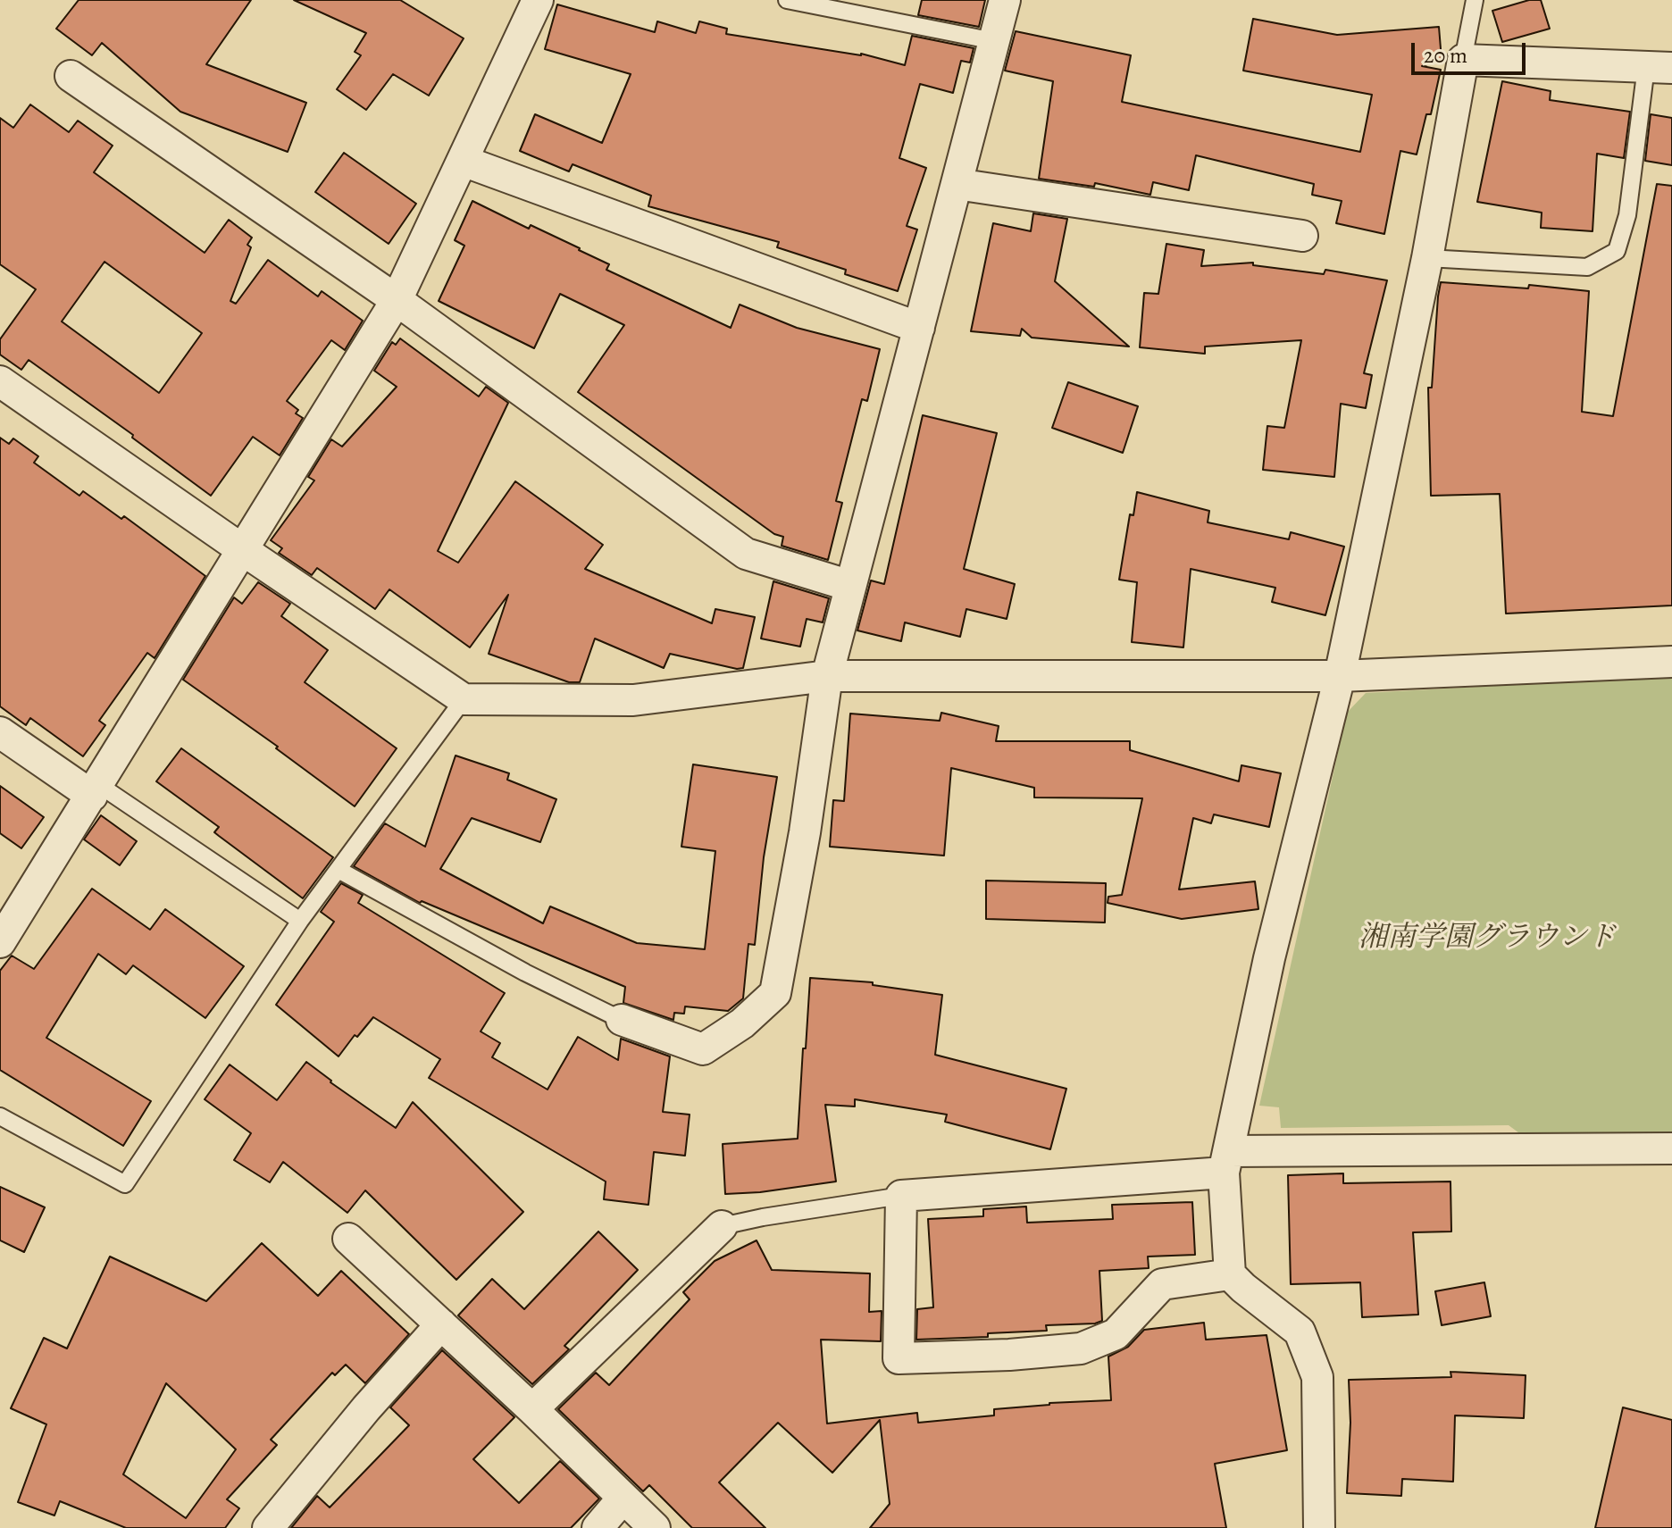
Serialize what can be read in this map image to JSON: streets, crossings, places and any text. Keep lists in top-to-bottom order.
{
  "parks": ["湘南学園グラウンド"],
  "scale_bar": "20 m"
}
